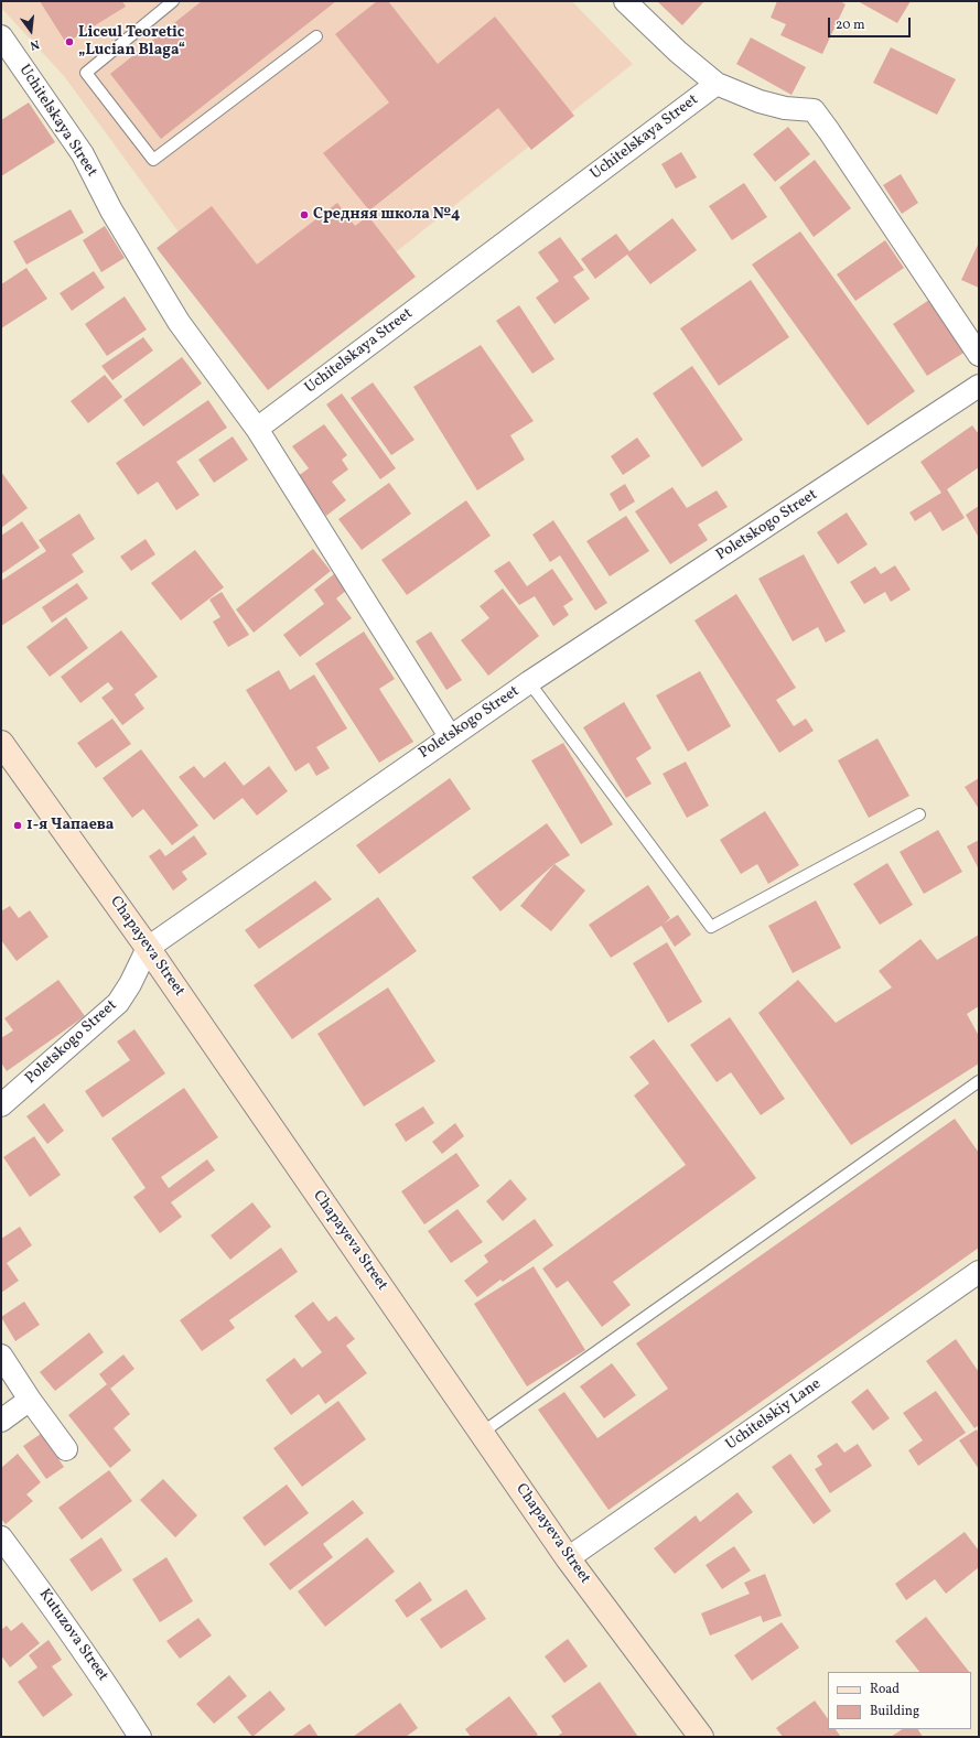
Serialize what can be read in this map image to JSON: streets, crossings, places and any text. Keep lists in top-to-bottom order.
{
  "streets": {
    "street": [
      "Uchitelskaya Street",
      "Poletskogo Street",
      "Chapayeva Street",
      "Uchitelskiy Lane",
      "Kutuzova Street"
    ]
  },
  "crossings": [
    ["Uchitelskaya Street", "Poletskogo Street"],
    ["Poletskogo Street", "Chapayeva Street"],
    ["Chapayeva Street", "Uchitelskiy Lane"]
  ],
  "places": ["Liceul Teoretic „Lucian Blaga“", "Средняя школа №4", "1-я Чапаева"],
  "legend": ["Road", "Building"],
  "scale_bar": "20 m",
  "north": "bottom"
}
